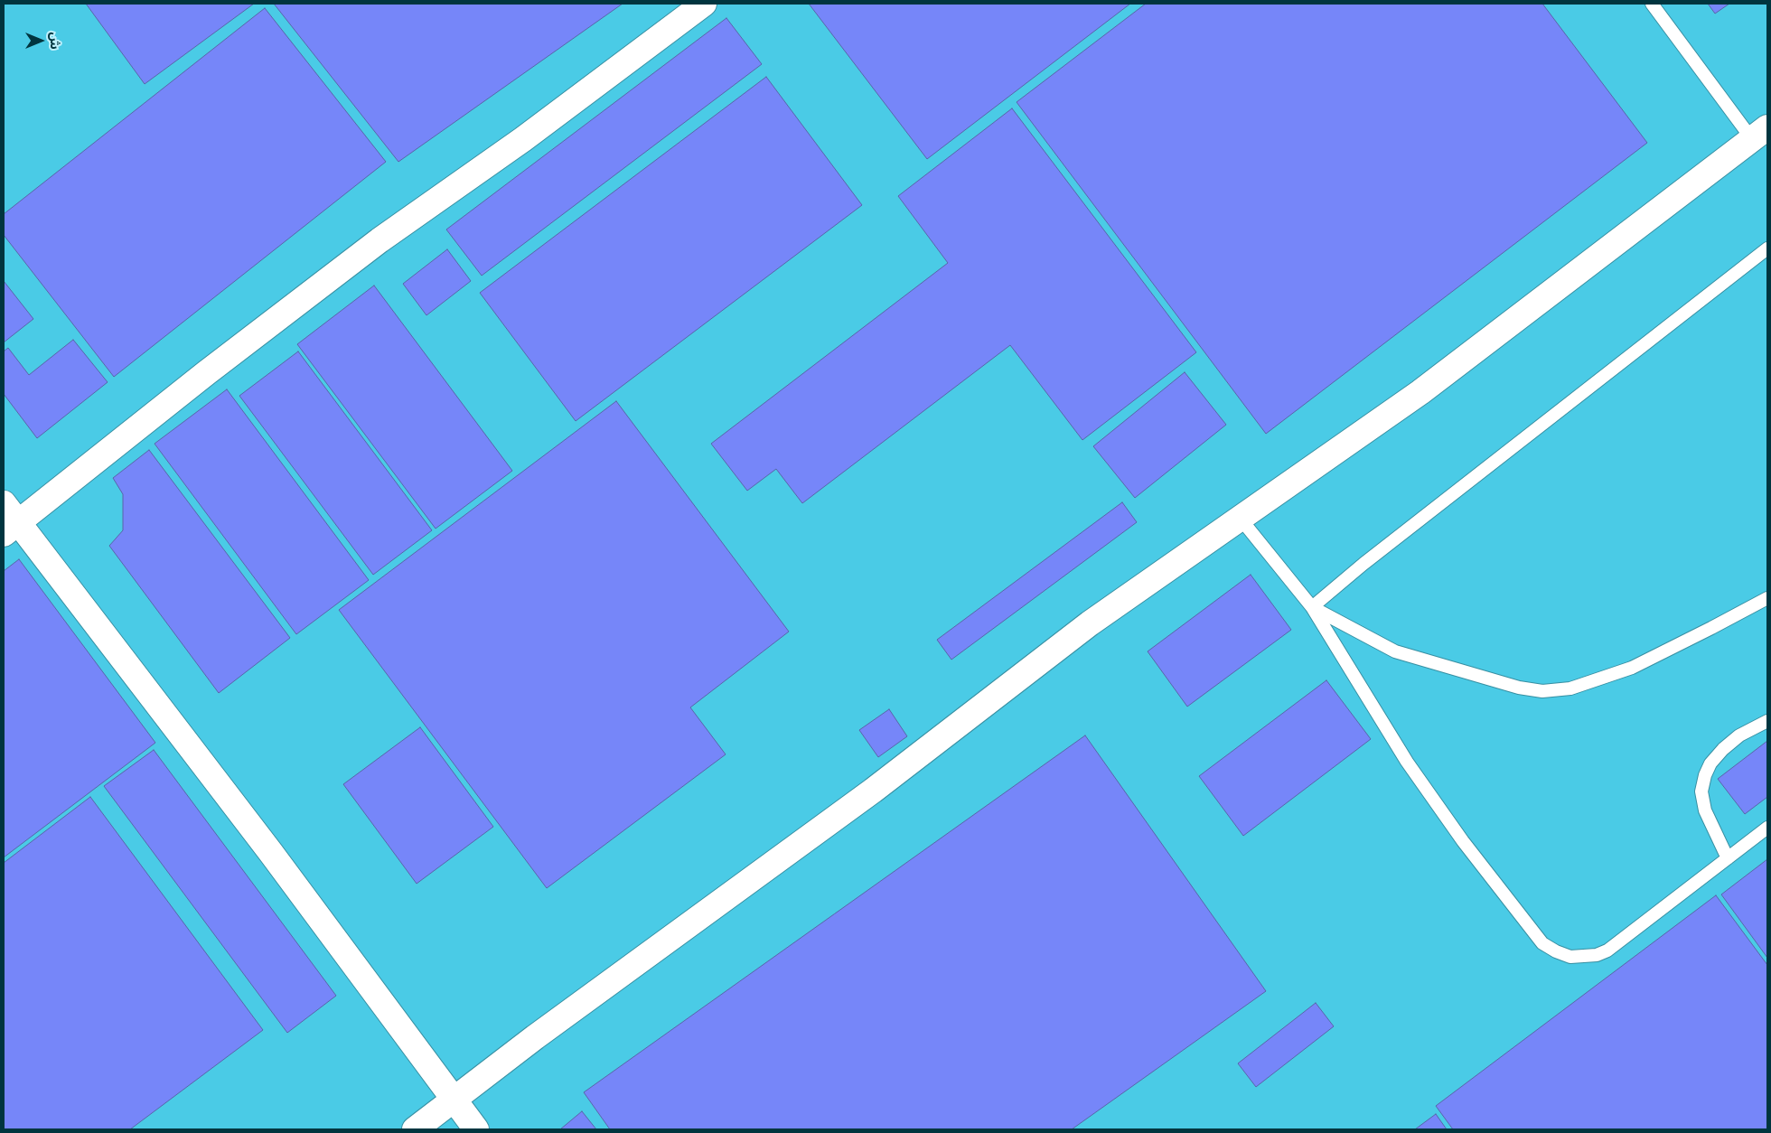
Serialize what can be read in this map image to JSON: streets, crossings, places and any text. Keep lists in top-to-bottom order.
{
  "north": "right"
}
